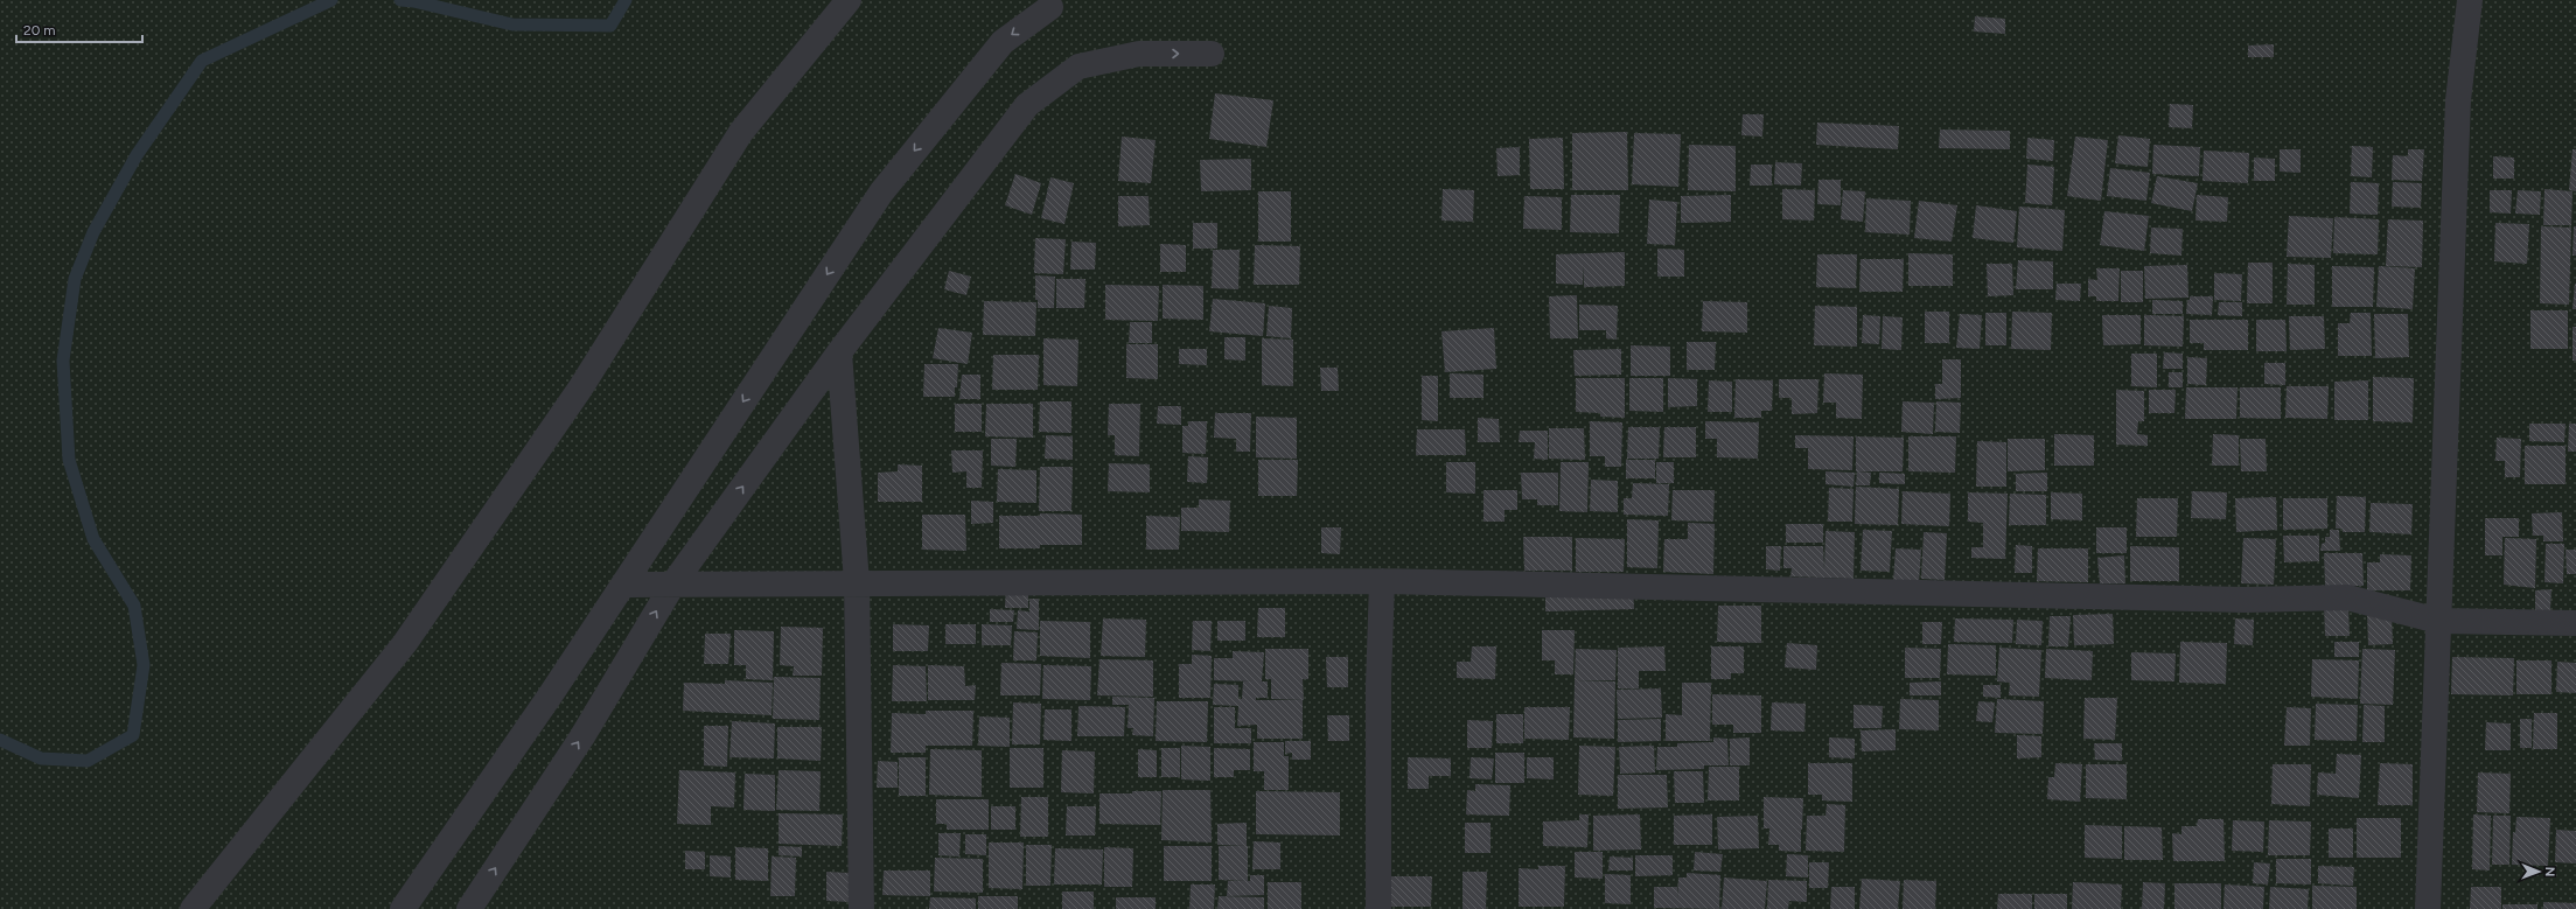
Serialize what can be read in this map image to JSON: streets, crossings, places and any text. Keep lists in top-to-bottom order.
{
  "scale_bar": "20 m",
  "north": "right"
}
